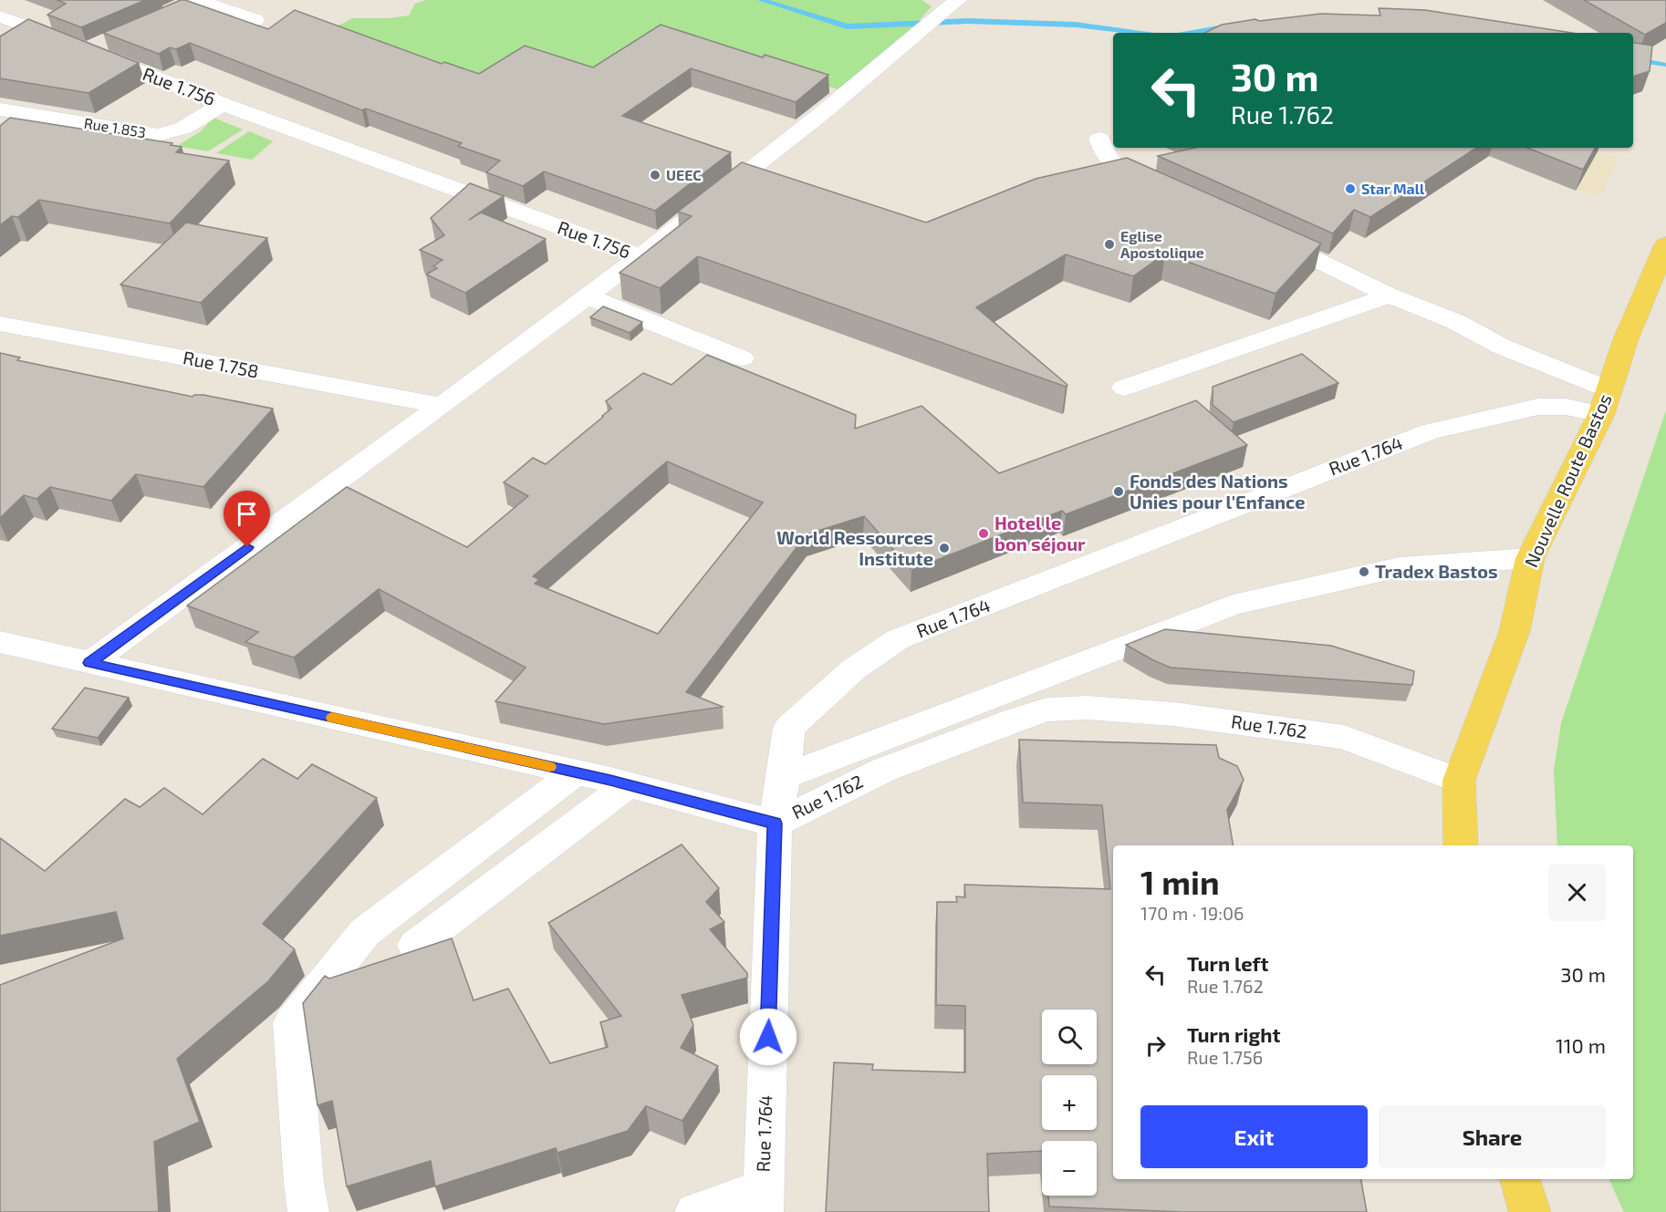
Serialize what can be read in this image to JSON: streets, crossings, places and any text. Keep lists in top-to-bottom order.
{
  "streets": {
    "main road": ["Nouvelle Route Bastos"],
    "street": [
      "Rue 1.756",
      "Rue 1.853",
      "Rue 1.758",
      "Rue 1.764",
      "Rue 1.762"
    ]
  },
  "crossings": [
    ["Rue 1.756", "Rue 1.853"],
    ["Rue 1.756", "Rue 1.758"],
    ["Rue 1.756", "Rue 1.762"],
    ["Rue 1.764", "Nouvelle Route Bastos"],
    ["Rue 1.764", "Rue 1.762"],
    ["Nouvelle Route Bastos", "Rue 1.762"]
  ],
  "places": [
    "UEEC",
    "Star Mall",
    "Eglise Apostolique",
    "Fonds des Nations Unies pour l'Enfance",
    "Hotel le bon séjour",
    "World Ressources Institute",
    "Tradex Bastos"
  ],
  "page": {
    "turn": ["30 m", "Rue 1.762"],
    "heading": ["1 min", "170 m · 19:06"],
    "list": [
      {
        "name": "Turn left",
        "note": "Rue 1.762",
        "value": "30 m"
      },
      {
        "name": "Turn right",
        "note": "Rue 1.756",
        "value": "110 m"
      }
    ],
    "map_buttons": ["+", "−"],
    "buttons": ["Exit", "Share"]
  }
}
